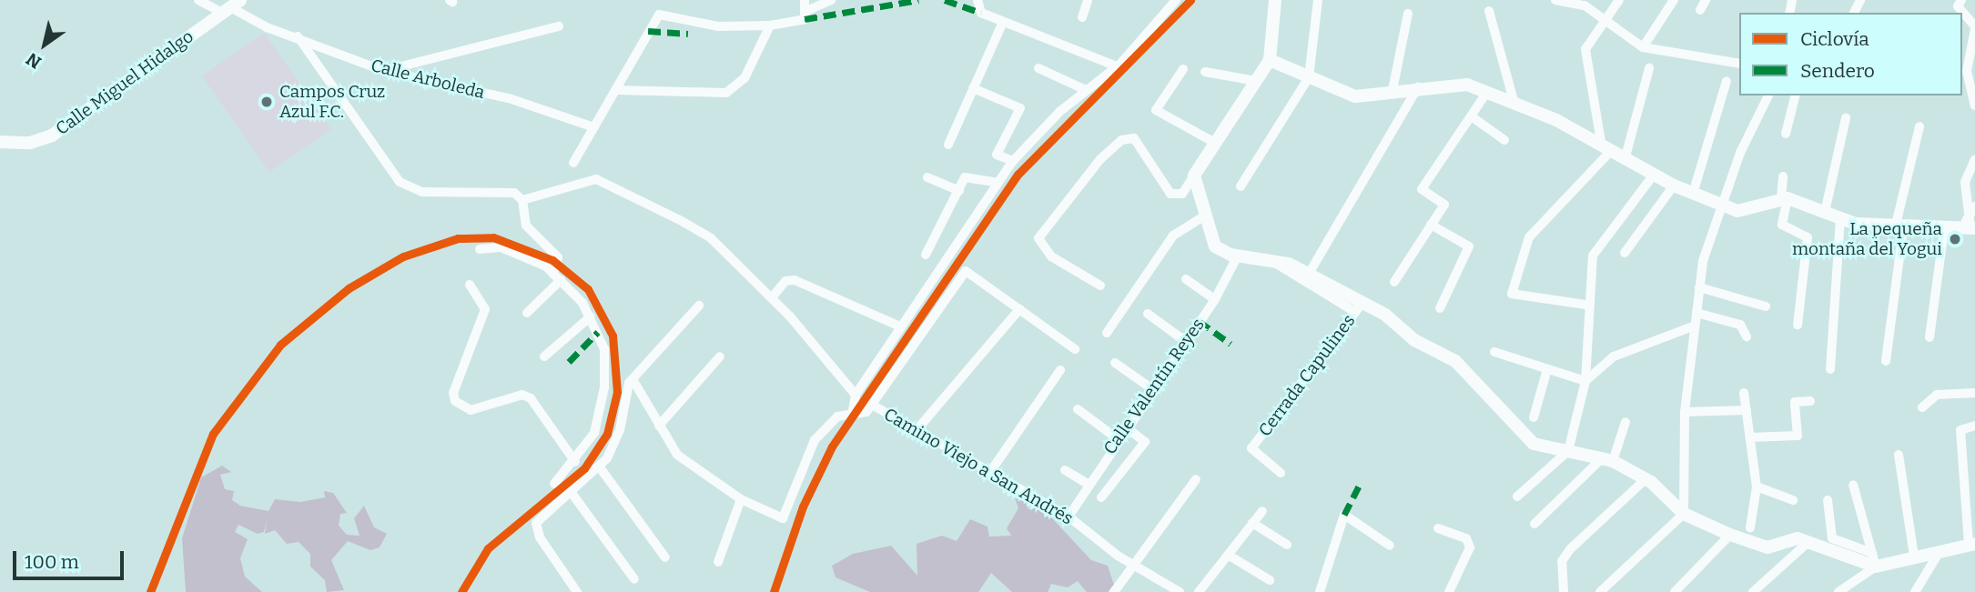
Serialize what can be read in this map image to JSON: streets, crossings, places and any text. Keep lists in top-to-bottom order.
{
  "streets": {
    "street": [
      "Calle Arboleda",
      "Calle Miguel Hidalgo",
      "Cerrada Capulines",
      "Calle Valentín Reyes",
      "Camino Viejo a San Andrés"
    ]
  },
  "crossings": [
    ["Calle Arboleda", "Calle Miguel Hidalgo"],
    ["Calle Valentín Reyes", "Camino Viejo a San Andrés"]
  ],
  "places": ["Campos Cruz Azul F.C.", "La pequeña montaña del Yogui"],
  "legend": ["Ciclovía", "Sendero"],
  "scale_bar": "100 m",
  "north": "bottom left"
}
